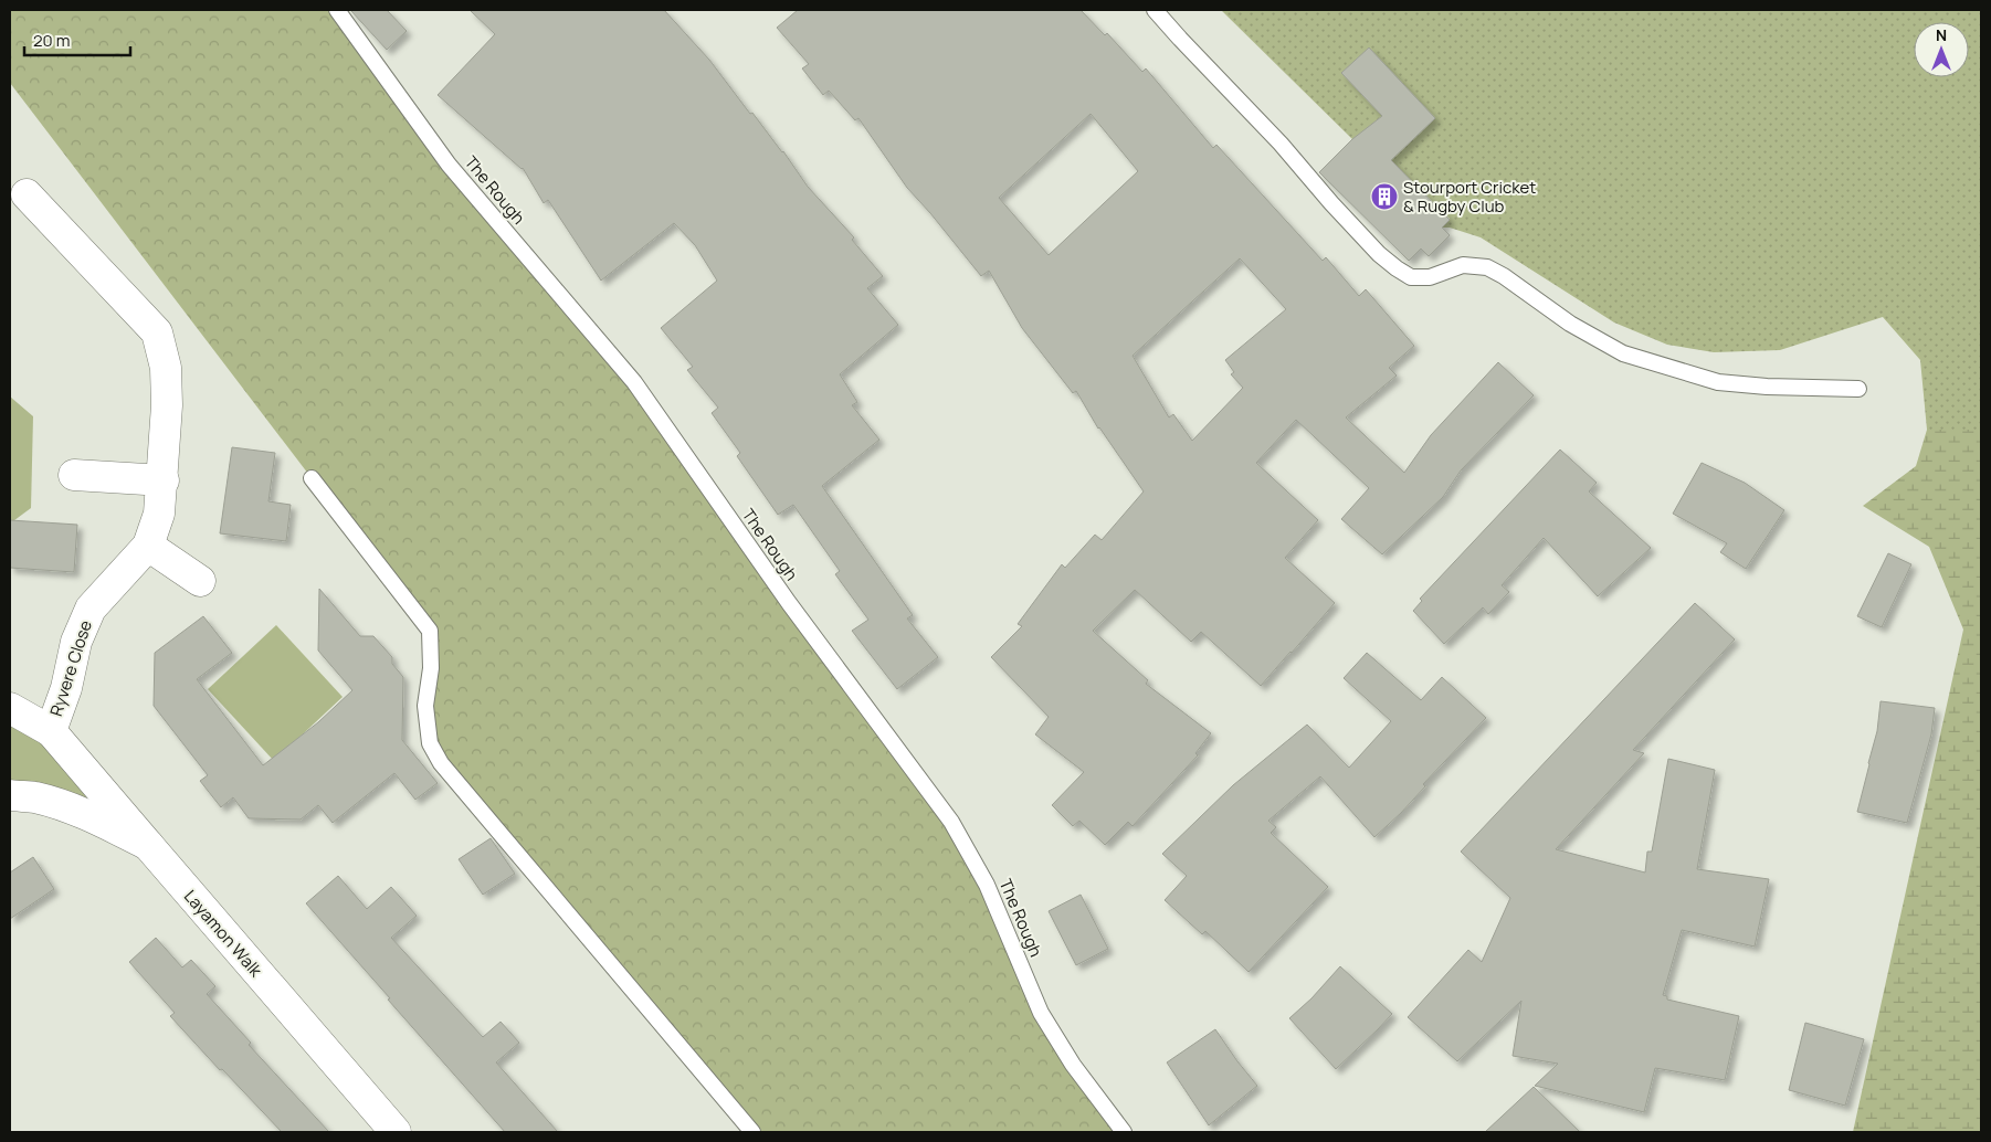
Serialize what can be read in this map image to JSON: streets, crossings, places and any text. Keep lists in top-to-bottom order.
{
  "streets": {
    "street": ["Ryvere Close", "Layamon Walk"],
    "lane": ["The Rough"]
  },
  "crossings": [
    ["Ryvere Close", "Layamon Walk"]
  ],
  "places": {
    "building": ["Stourport Cricket & Rugby Club"]
  },
  "scale_bar": "20 m",
  "north": "top"
}
